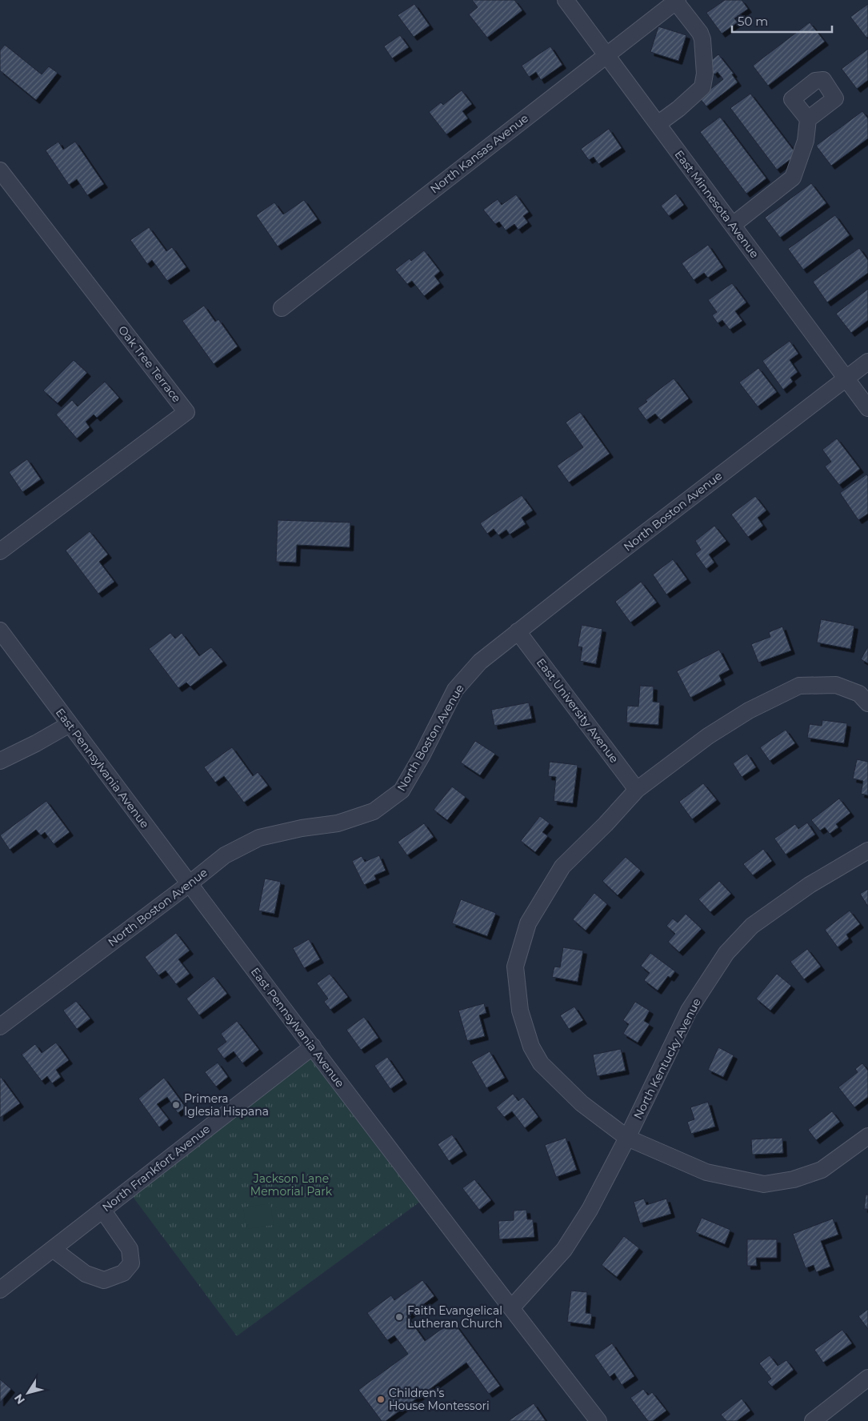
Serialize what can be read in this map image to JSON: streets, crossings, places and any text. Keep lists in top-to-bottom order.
{
  "streets": {
    "street": [
      "North Kansas Avenue",
      "East Minnesota Avenue",
      "Oak Tree Terrace",
      "North Boston Avenue",
      "East University Avenue",
      "East Pennsylvania Avenue",
      "North Kentucky Avenue",
      "North Frankfort Avenue"
    ]
  },
  "crossings": [
    ["North Kansas Avenue", "East Minnesota Avenue"],
    ["East Minnesota Avenue", "North Boston Avenue"],
    ["North Boston Avenue", "East University Avenue"],
    ["North Boston Avenue", "East Pennsylvania Avenue"],
    ["East Pennsylvania Avenue", "North Kentucky Avenue"],
    ["East Pennsylvania Avenue", "North Frankfort Avenue"]
  ],
  "parks": ["Jackson Lane Memorial Park"],
  "places": ["Primera Iglesia Hispana", "Faith Evangelical Lutheran Church", "Children's House Montessori"],
  "scale_bar": "50 m",
  "north": "bottom left"
}
